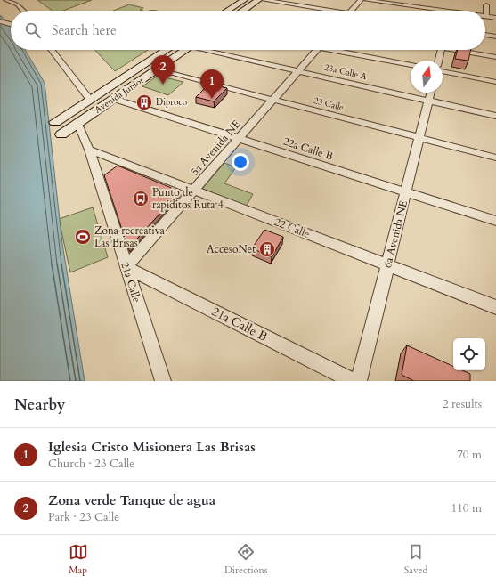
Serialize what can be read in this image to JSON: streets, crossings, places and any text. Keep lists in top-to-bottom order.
{
  "streets": {
    "main road": ["Avenida Junior"],
    "street": [
      "23a Calle A",
      "23 Calle",
      "5a Avenida NE",
      "22a Calle B",
      "22 Calle",
      "6a Avenida NE",
      "21a Calle",
      "21a Calle B"
    ]
  },
  "crossings": [
    ["23a Calle A", "5a Avenida NE"],
    ["23a Calle A", "6a Avenida NE"],
    ["Avenida Junior", "23 Calle"],
    ["Avenida Junior", "22a Calle B"],
    ["Avenida Junior", "21a Calle"],
    ["23 Calle", "5a Avenida NE"],
    ["23 Calle", "6a Avenida NE"],
    ["5a Avenida NE", "22a Calle B"],
    ["5a Avenida NE", "22 Calle"],
    ["5a Avenida NE", "21a Calle"],
    ["5a Avenida NE", "21a Calle B"],
    ["22a Calle B", "6a Avenida NE"],
    ["22 Calle", "6a Avenida NE"],
    ["22 Calle", "21a Calle"],
    ["21a Calle", "21a Calle B"]
  ],
  "places": {
    "building": ["Diproco", "AccesoNet"],
    "bus stop": ["Punto de rapiditos Ruta 4"],
    "sports": ["Zona recreativa Las Brisas"]
  },
  "north": "top",
  "page": {
    "search": "Search here",
    "pins": ["2", "1"],
    "heading": ["Nearby", "2 results"],
    "list": [
      {
        "mark": "1",
        "name": "Iglesia Cristo Misionera Las Brisas",
        "note": "Church · 23 Calle",
        "value": "70 m"
      },
      {
        "mark": "2",
        "name": "Zona verde Tanque de agua",
        "note": "Park · 23 Calle",
        "value": "110 m"
      }
    ],
    "nav": ["Map", "Directions", "Saved"]
  }
}
